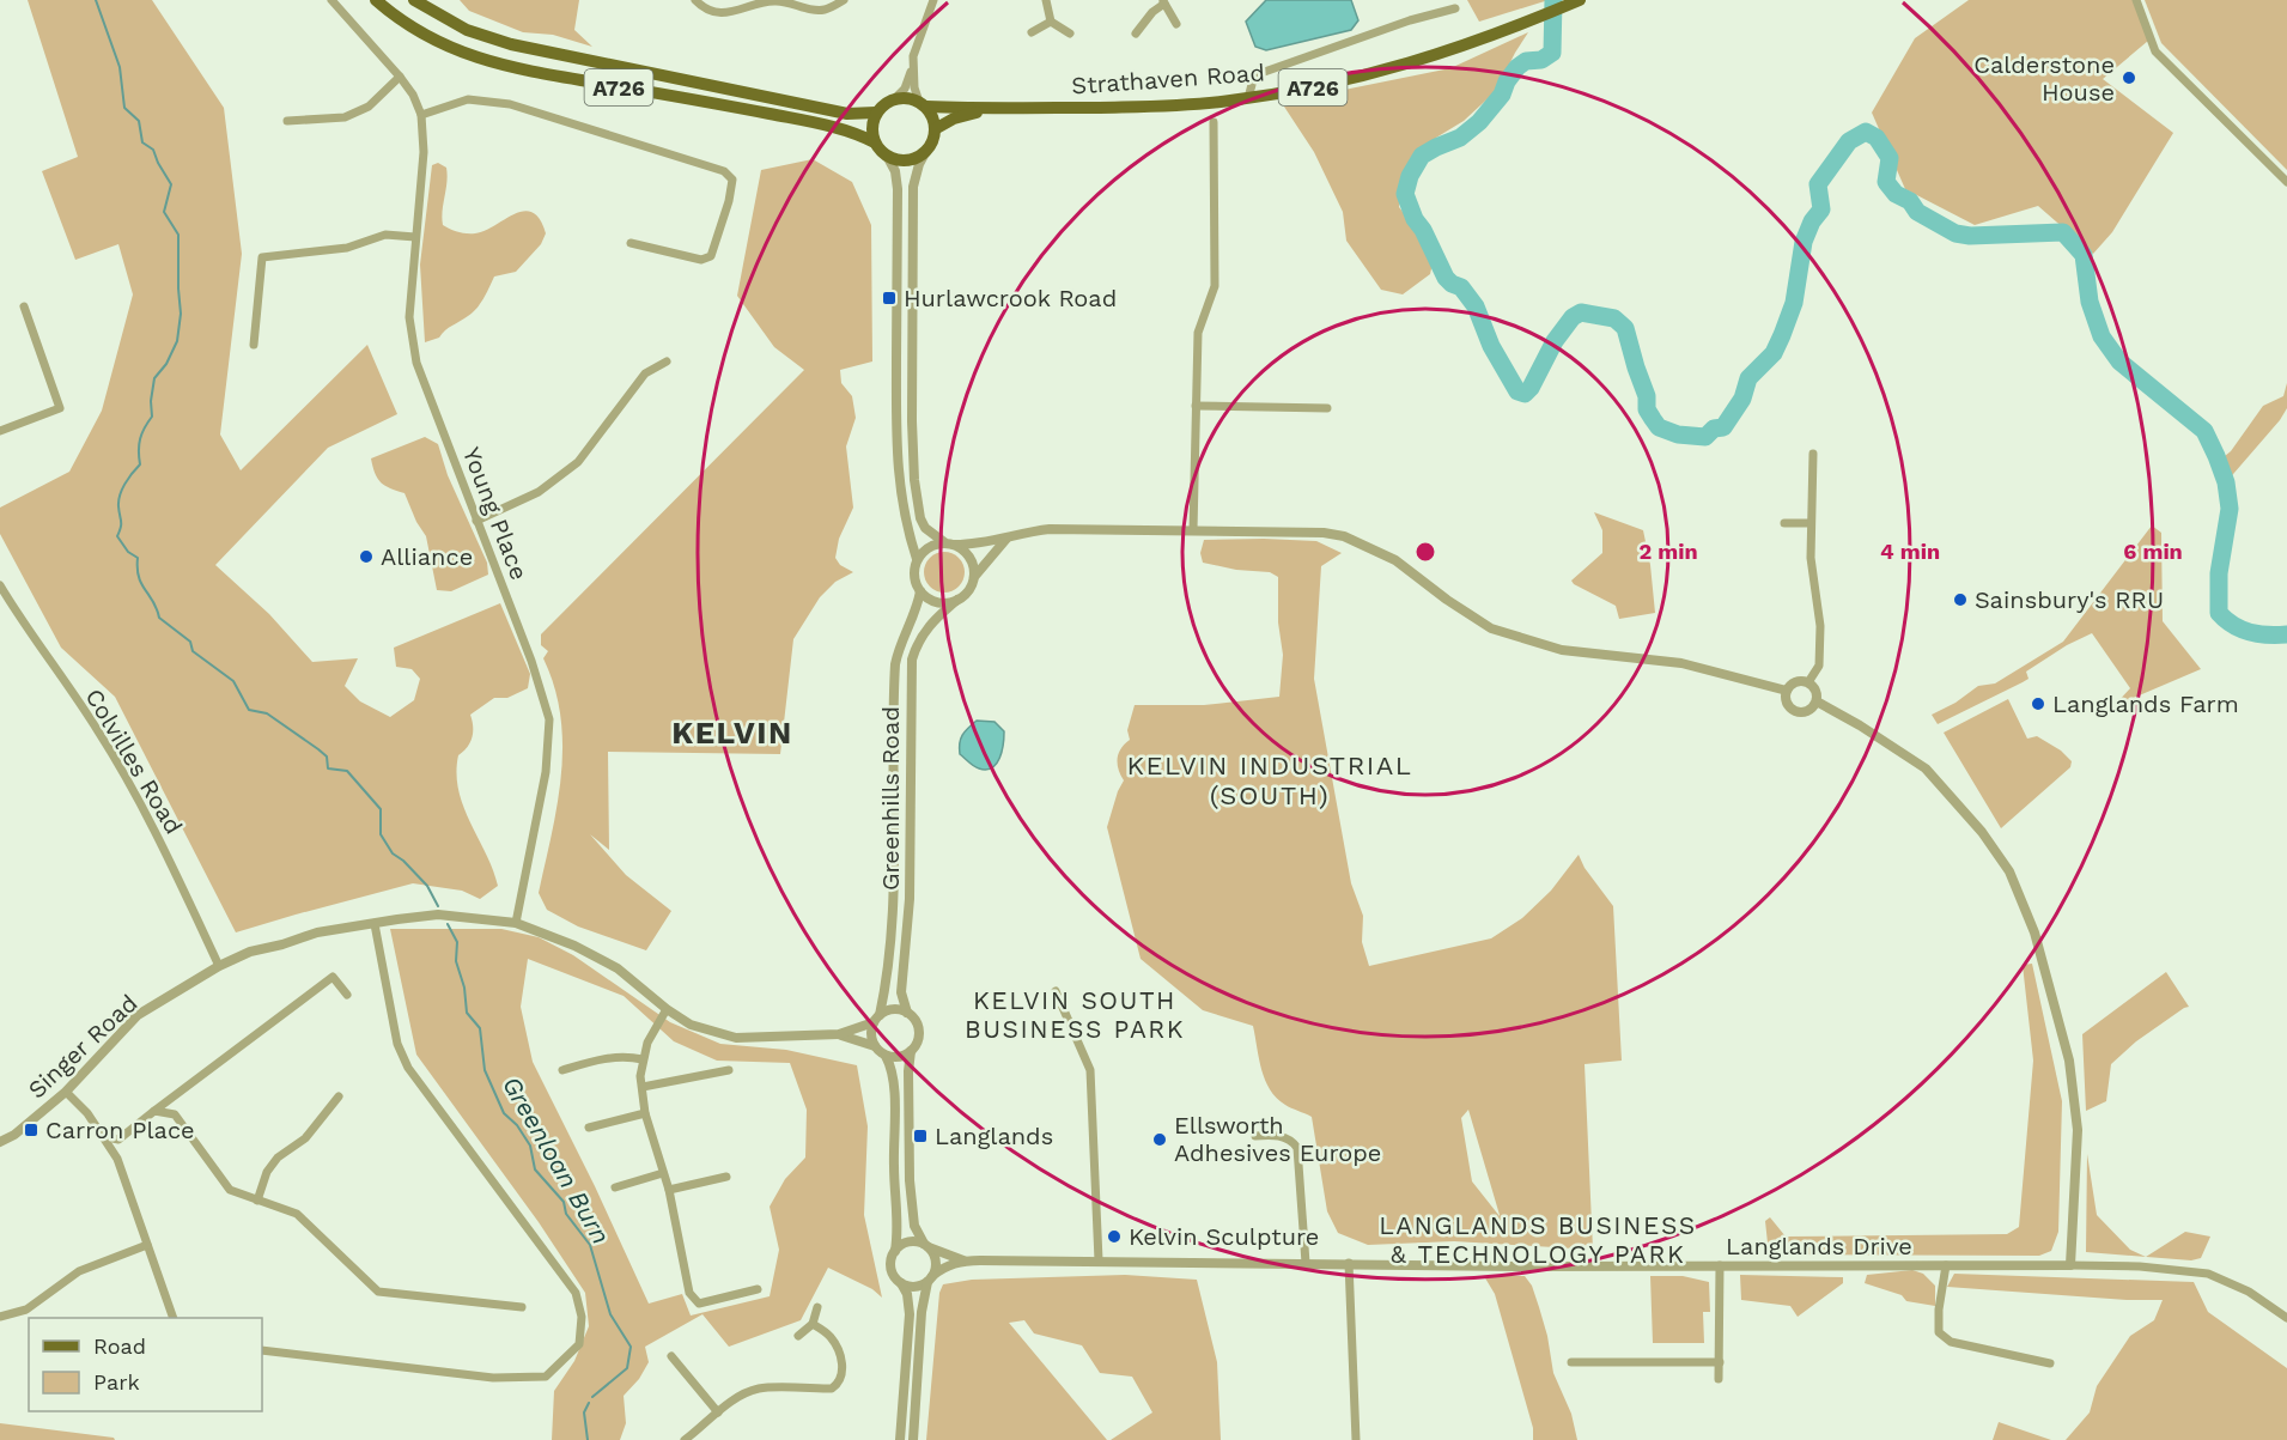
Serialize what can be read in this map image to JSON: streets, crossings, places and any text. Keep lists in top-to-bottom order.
{
  "streets": {
    "main road": ["Strathaven Road", "A726"],
    "street": [
      "Young Place",
      "Colvilles Road",
      "Greenhills Road",
      "Singer Road",
      "Langlands Drive"
    ]
  },
  "crossings": [
    ["Strathaven Road", "A726"],
    ["Young Place", "Singer Road"],
    ["Colvilles Road", "Singer Road"],
    ["Greenhills Road", "Singer Road"]
  ],
  "districts": [
    "KELVIN",
    "KELVIN INDUSTRIAL (SOUTH)",
    "KELVIN SOUTH BUSINESS PARK",
    "LANGLANDS BUSINESS & TECHNOLOGY PARK"
  ],
  "water": ["Greenloan Burn"],
  "places": {
    "other": [
      "Calderstone House",
      "Alliance",
      "Sainsbury's RRU",
      "Langlands Farm",
      "Ellsworth Adhesives Europe",
      "Kelvin Sculpture"
    ],
    "transit": ["Hurlawcrook Road", "Carron Place", "Langlands"]
  },
  "legend": ["Road", "Park"],
  "rings": ["2 min", "4 min", "6 min"]
}
